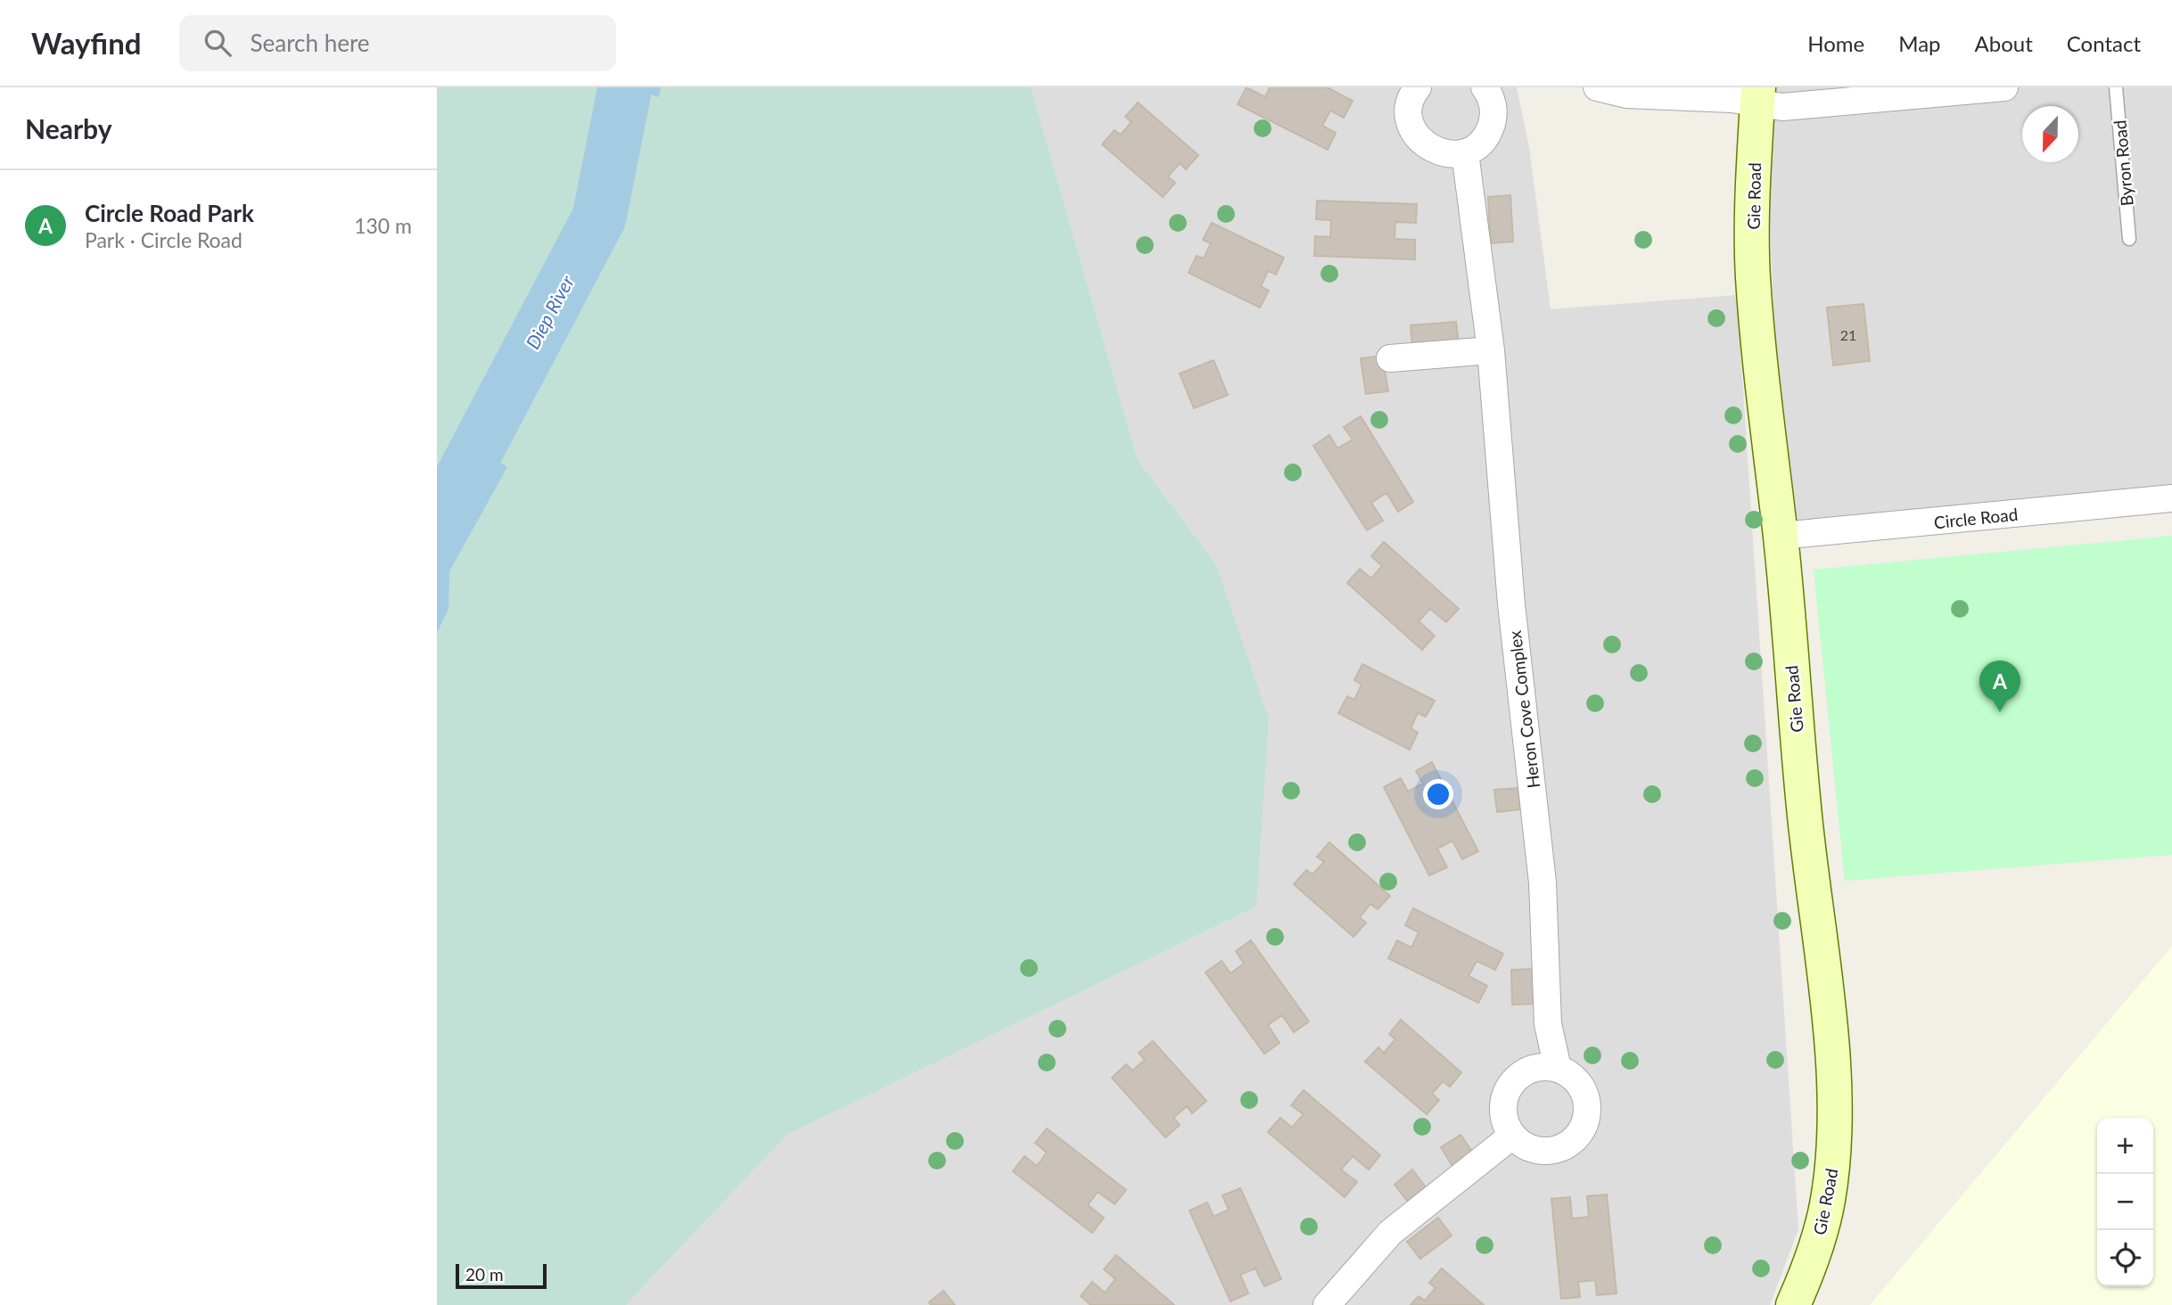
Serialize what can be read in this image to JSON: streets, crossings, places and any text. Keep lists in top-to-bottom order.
{
  "streets": {
    "street": ["Gie Road", "Circle Road", "Heron Cove Complex"],
    "lane": ["Byron Road"]
  },
  "crossings": [
    ["Gie Road", "Circle Road"]
  ],
  "water": ["Diep River"],
  "house_numbers": ["21"],
  "scale_bar": "20 m",
  "north": "bottom",
  "page": {
    "header": "Wayfind",
    "search": "Search here",
    "nav": [
      "Home",
      "Map",
      "About",
      "Contact"
    ],
    "heading": "Nearby",
    "list": [
      {
        "mark": "A",
        "name": "Circle Road Park",
        "note": "Park · Circle Road",
        "value": "130 m"
      }
    ],
    "pins": "A",
    "map_buttons": ["+", "−"],
    "scale": "20 m"
  }
}
